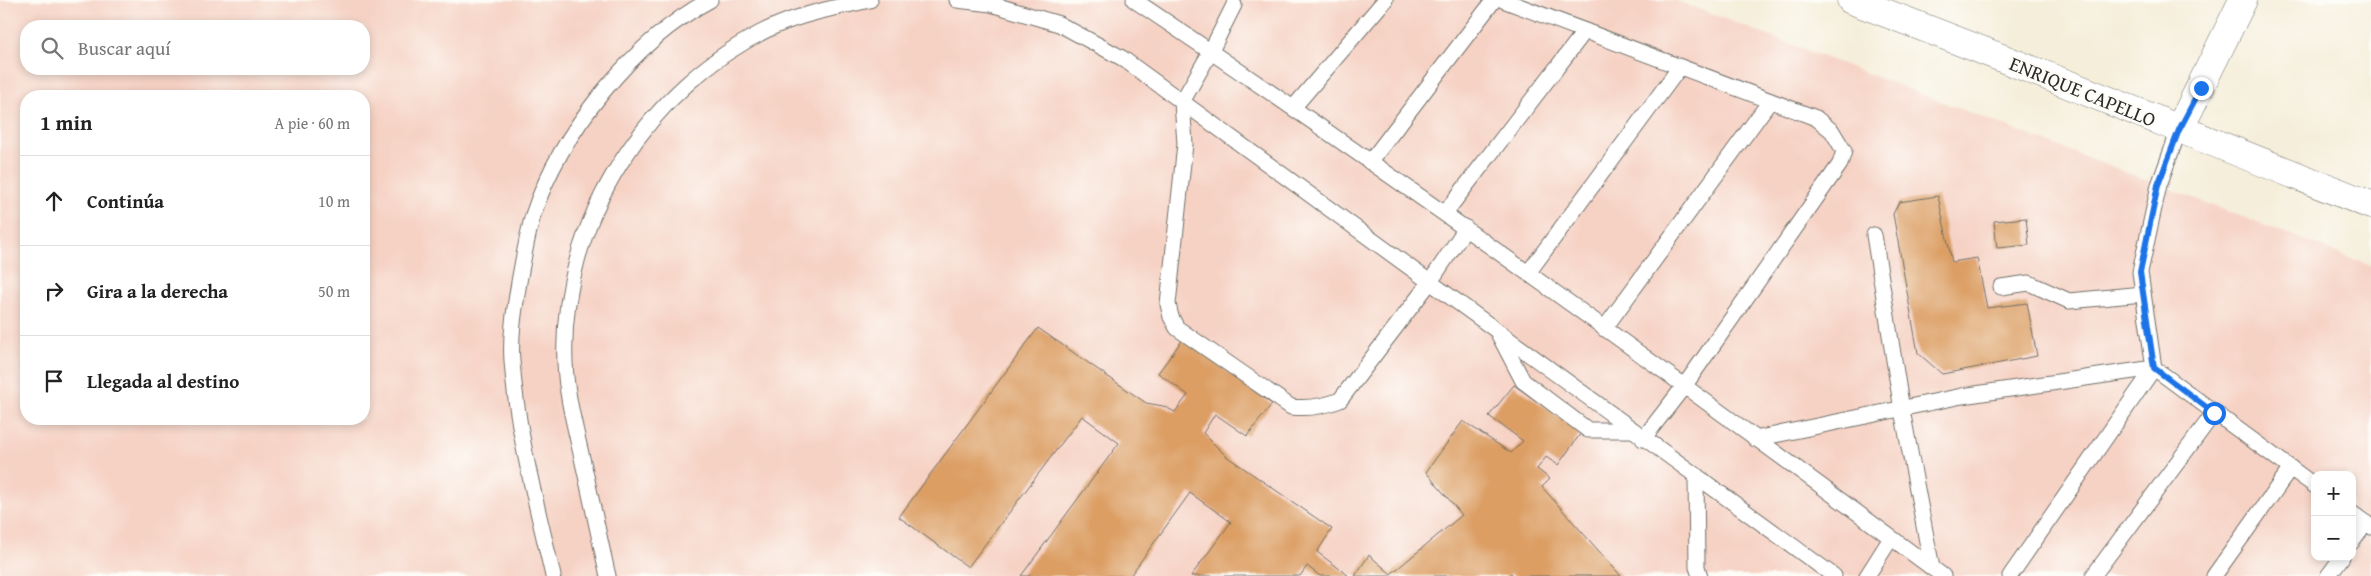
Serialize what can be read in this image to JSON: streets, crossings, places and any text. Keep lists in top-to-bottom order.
{
  "streets": {
    "street": ["ENRIQUE CAPELLO"]
  },
  "page": {
    "search": "Buscar aquí",
    "heading": ["1 min", "A pie · 60 m"],
    "list": [
      ["Continúa", "10 m"],
      ["Gira a la derecha", "50 m"],
      "Llegada al destino"
    ],
    "map_buttons": ["+", "−"]
  }
}
